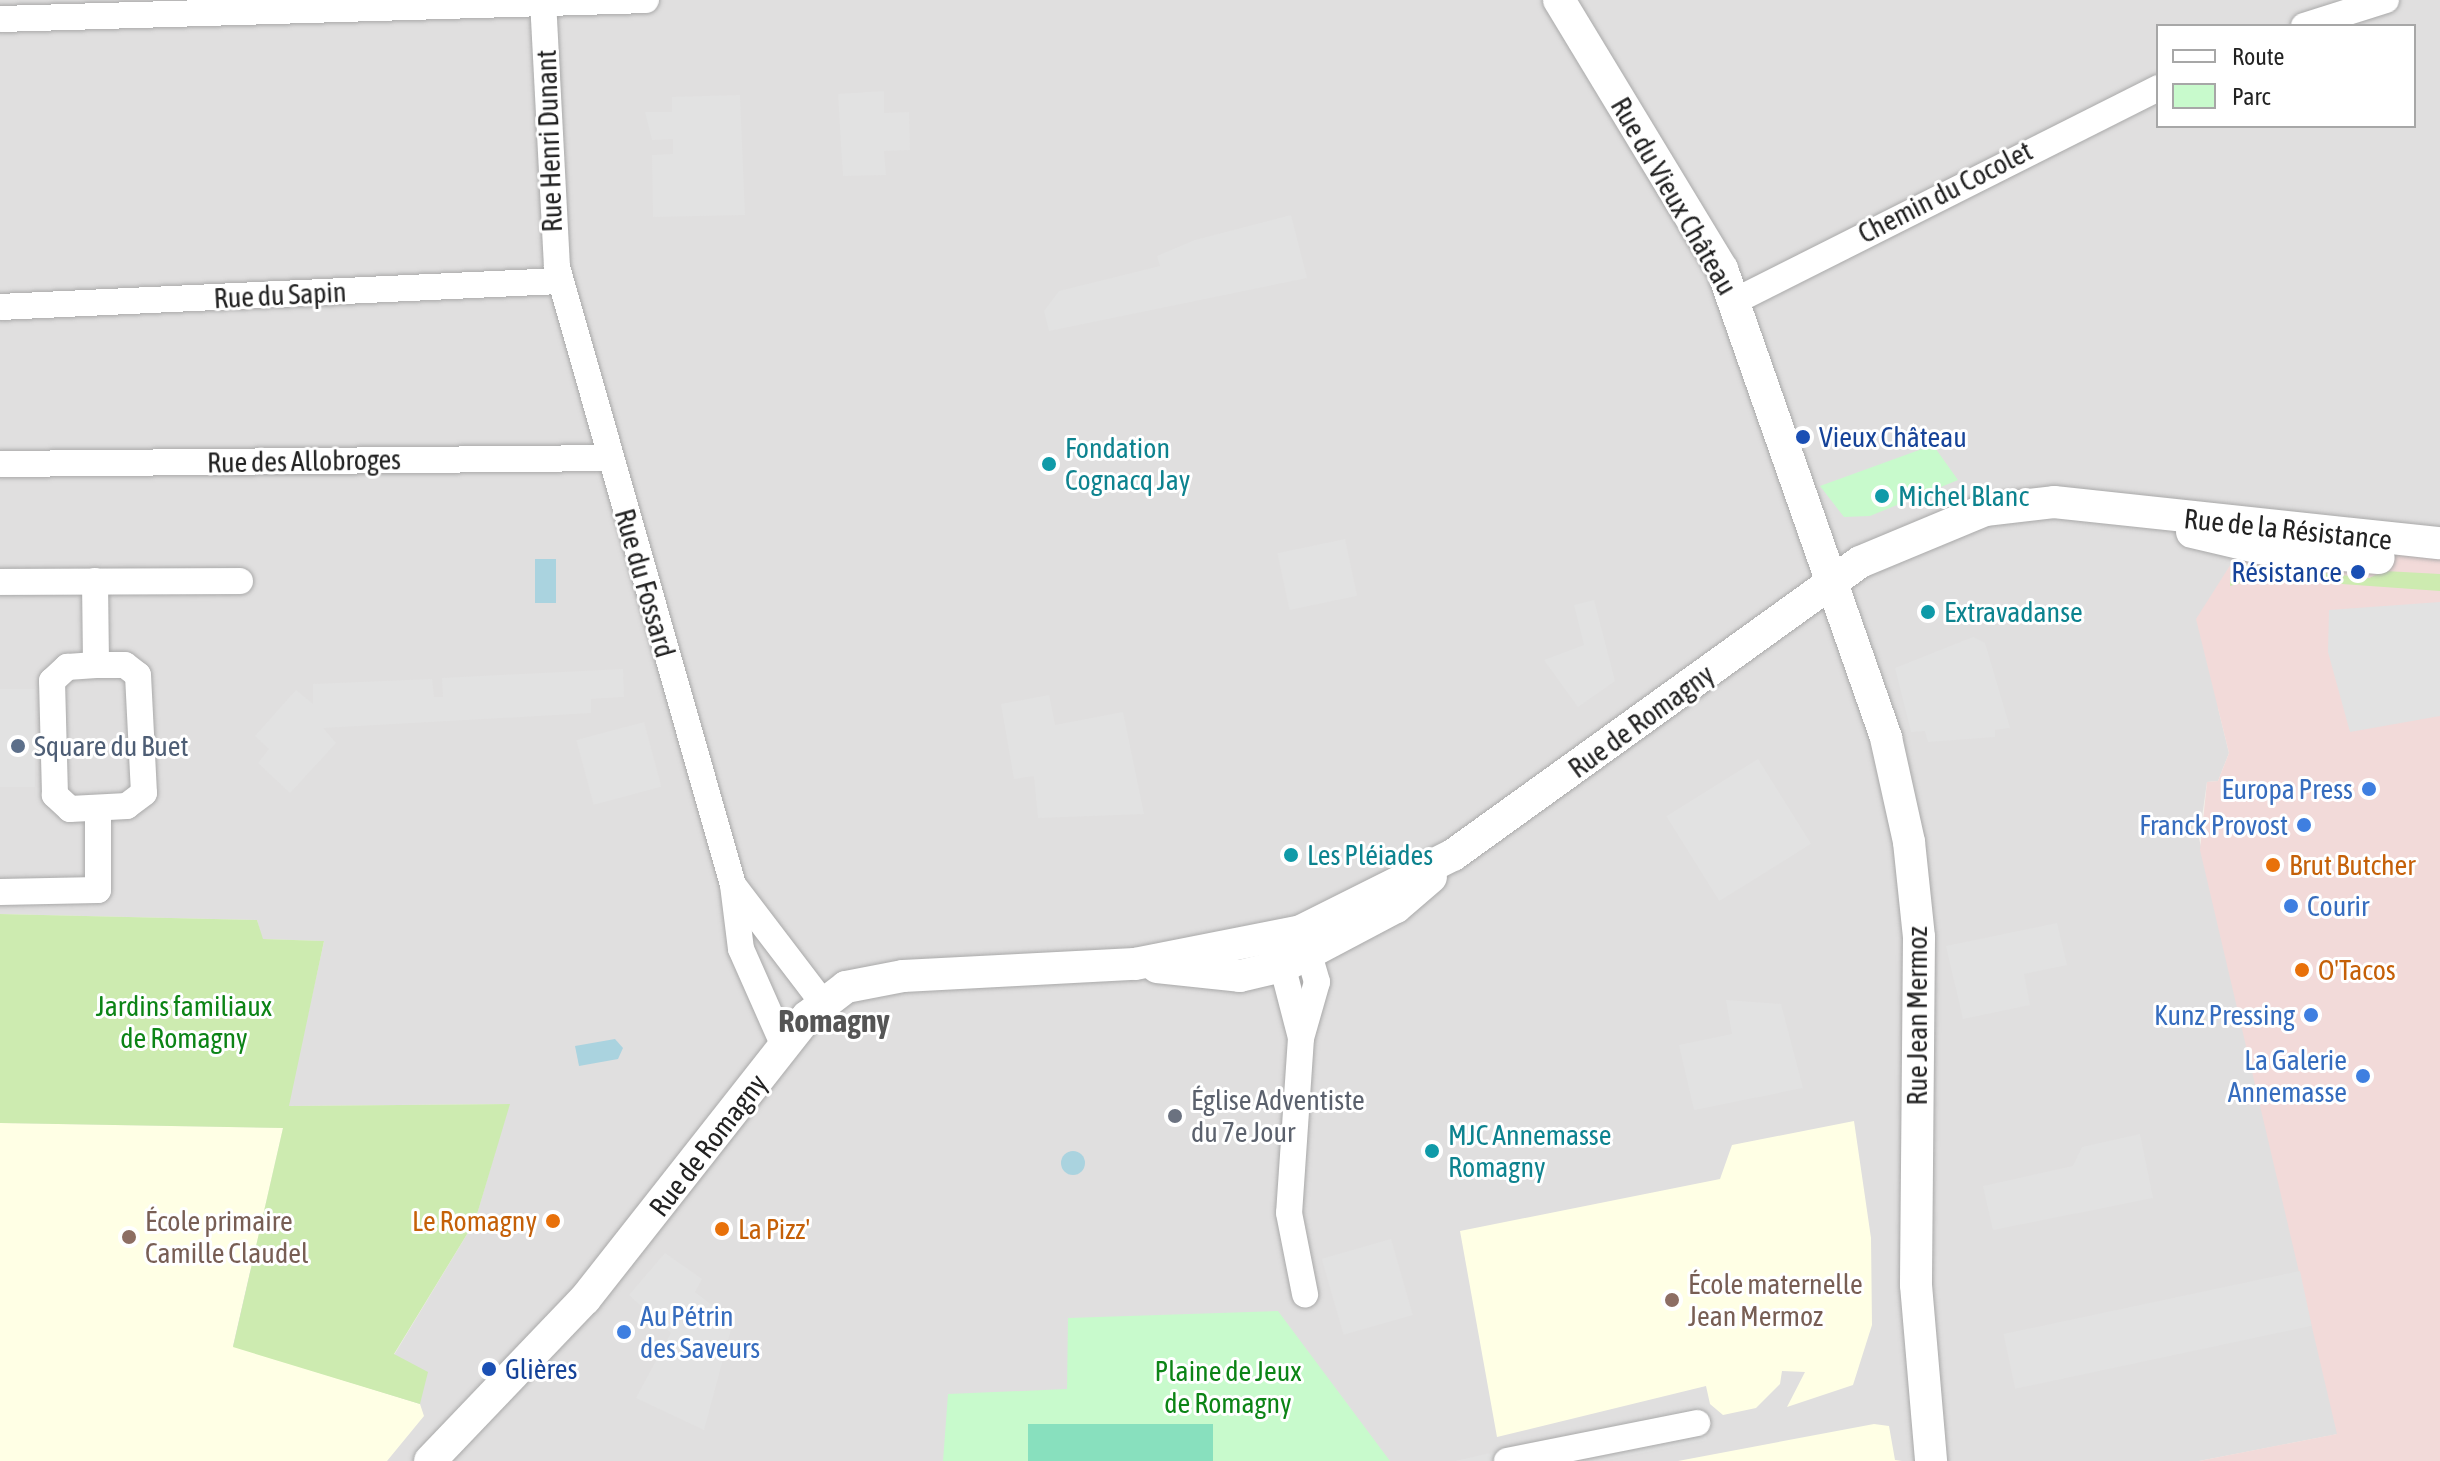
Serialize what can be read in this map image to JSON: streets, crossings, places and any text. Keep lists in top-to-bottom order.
{
  "streets": {
    "street": [
      "Rue Henri Dunant",
      "Chemin du Cocolet",
      "Rue du Vieux Château",
      "Rue du Sapin",
      "Rue des Allobroges",
      "Rue de la Résistance",
      "Rue du Fossard",
      "Rue de Romagny",
      "Rue Jean Mermoz"
    ]
  },
  "crossings": [
    ["Rue Henri Dunant", "Rue du Sapin"],
    ["Rue Henri Dunant", "Rue du Fossard"],
    ["Chemin du Cocolet", "Rue du Vieux Château"],
    ["Rue du Vieux Château", "Rue de la Résistance"],
    ["Rue du Vieux Château", "Rue de Romagny"],
    ["Rue du Vieux Château", "Rue Jean Mermoz"],
    ["Rue du Sapin", "Rue du Fossard"],
    ["Rue des Allobroges", "Rue du Fossard"],
    ["Rue de la Résistance", "Rue de Romagny"],
    ["Rue de la Résistance", "Rue Jean Mermoz"],
    ["Rue du Fossard", "Rue de Romagny"],
    ["Rue de Romagny", "Rue Jean Mermoz"]
  ],
  "districts": ["Romagny"],
  "parks": ["Jardins familiaux de Romagny", "Plaine de Jeux de Romagny"],
  "places": [
    "Vieux Château",
    "Fondation Cognacq Jay",
    "Michel Blanc",
    "Résistance",
    "Extravadanse",
    "Square du Buet",
    "Europa Press",
    "Franck Provost",
    "Les Pléiades",
    "Brut Butcher",
    "Courir",
    "O'Tacos",
    "Kunz Pressing",
    "La Galerie Annemasse",
    "Église Adventiste du 7e Jour",
    "MJC Annemasse Romagny",
    "Le Romagny",
    "La Pizz'",
    "École primaire Camille Claudel",
    "École maternelle Jean Mermoz",
    "Au Pétrin des Saveurs",
    "Glières"
  ],
  "legend": ["Route", "Parc"]
}
